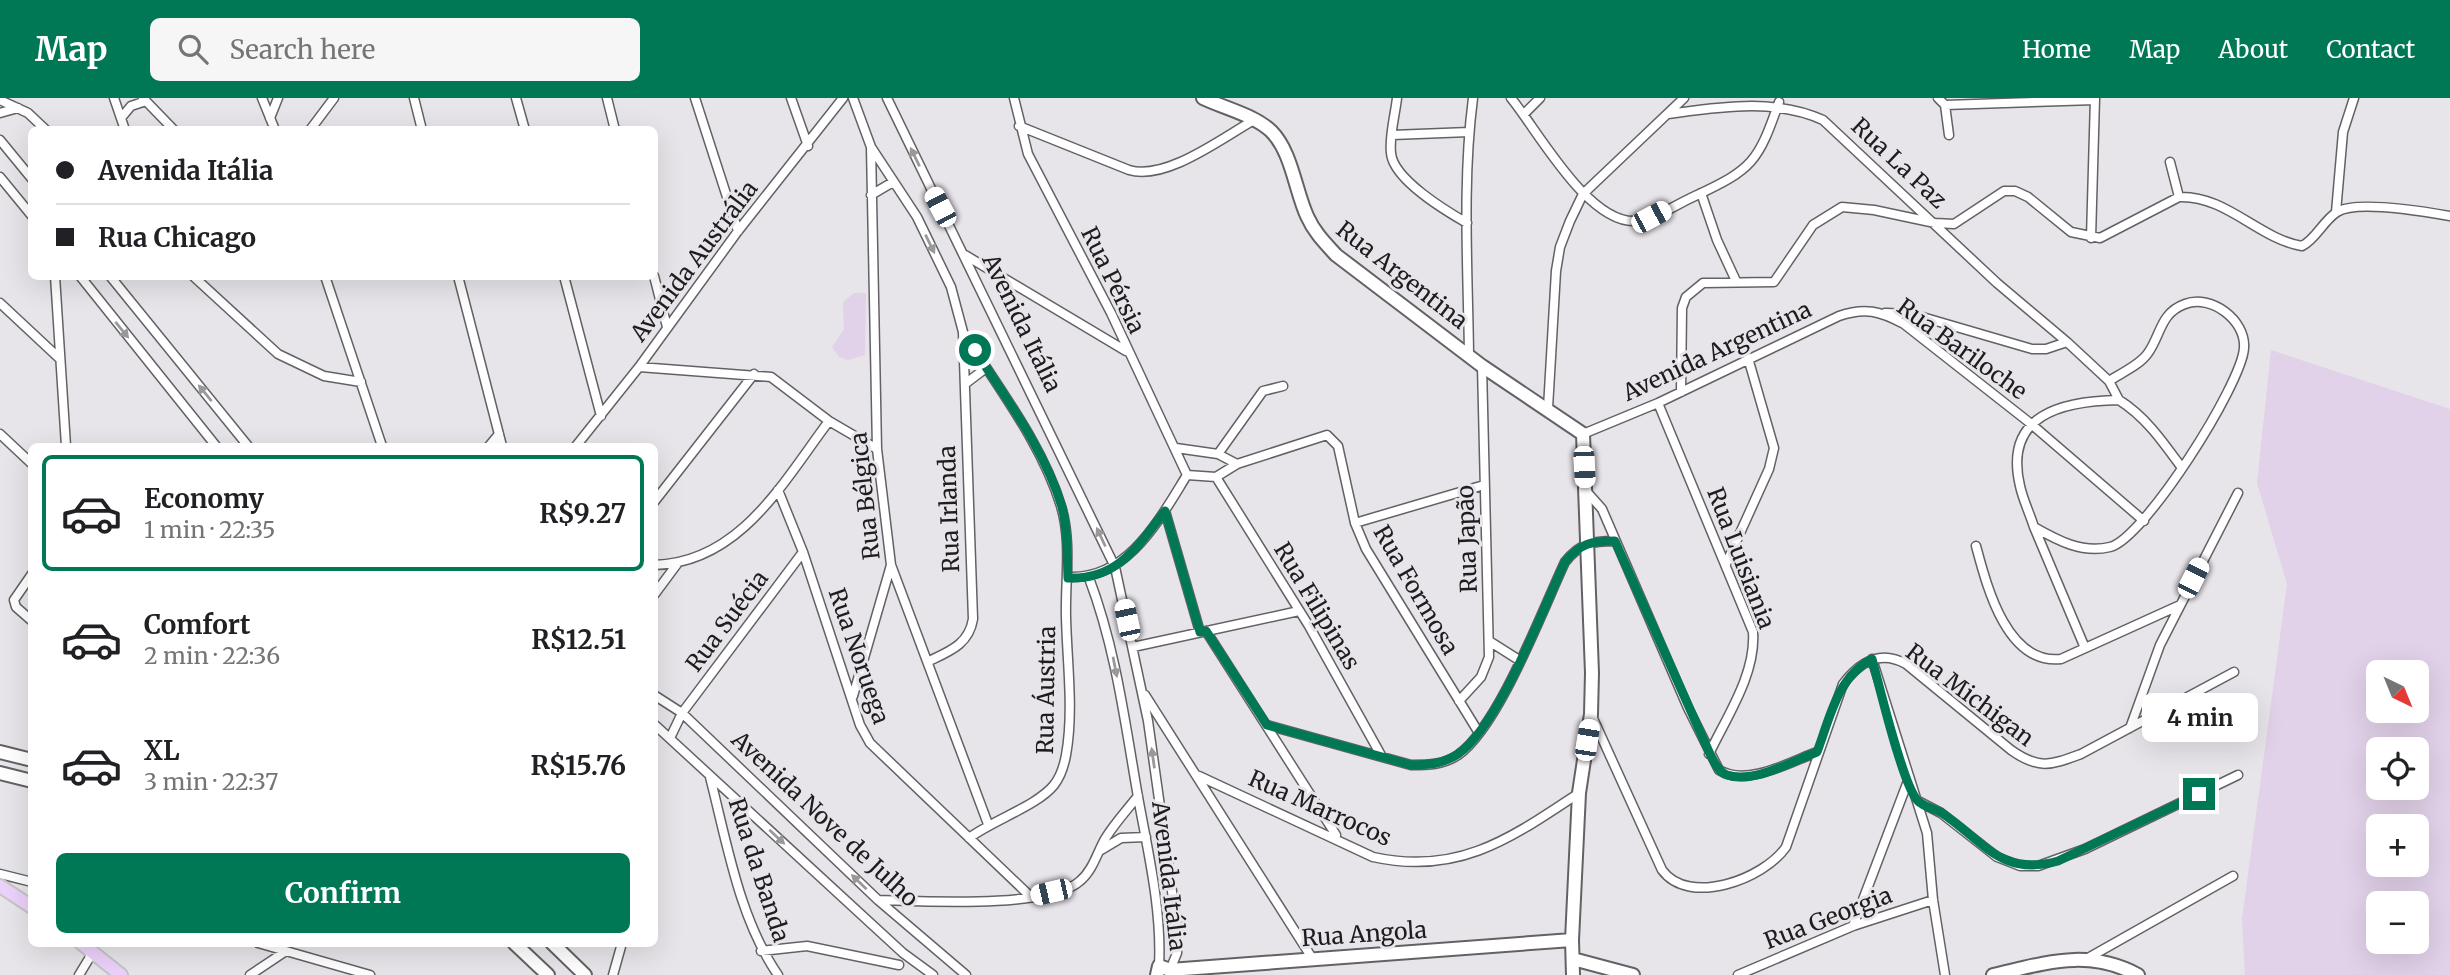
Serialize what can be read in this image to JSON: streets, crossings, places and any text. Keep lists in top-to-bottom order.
{
  "streets": {
    "main road": ["Rua Argentina", "Rua Angola"],
    "street": [
      "Rua La Paz",
      "Avenida Austrália",
      "Rua Pérsia",
      "Avenida Itália",
      "Rua Bariloche",
      "Avenida Argentina",
      "Rua Bélgica",
      "Rua Irlanda",
      "Rua Japão",
      "Rua Luisiania",
      "Rua Formosa",
      "Rua Filipinas",
      "Rua Suécia",
      "Rua Noruega",
      "Rua Áustria",
      "Rua Michigan",
      "Rua Marrocos",
      "Avenida Nove de Julho",
      "Rua da Banda",
      "Rua Georgia"
    ]
  },
  "crossings": [
    ["Rua Argentina", "Avenida Argentina"],
    ["Rua Argentina", "Rua Japão"],
    ["Avenida Itália", "Rua Irlanda"],
    ["Avenida Itália", "Rua Áustria"],
    ["Avenida Itália", "Rua Angola"],
    ["Rua Bariloche", "Avenida Argentina"],
    ["Avenida Argentina", "Rua Luisiania"],
    ["Rua Bélgica", "Rua Irlanda"],
    ["Rua Bélgica", "Rua Áustria"],
    ["Rua Japão", "Rua Formosa"],
    ["Rua Formosa", "Rua Filipinas"],
    ["Rua Suécia", "Rua Noruega"],
    ["Rua Suécia", "Avenida Nove de Julho"],
    ["Rua Noruega", "Rua Áustria"],
    ["Avenida Nove de Julho", "Rua da Banda"]
  ],
  "north": "bottom right",
  "page": {
    "header": "Map",
    "search": "Search here",
    "nav": [
      "Home",
      "Map",
      "About",
      "Contact"
    ],
    "banner": ["Avenida Itália", "Rua Chicago"],
    "list": [
      {
        "name": "Economy",
        "note": "1 min · 22:35",
        "value": "R$9.27"
      },
      {
        "name": "Comfort",
        "note": "2 min · 22:36",
        "value": "R$12.51"
      },
      {
        "name": "XL",
        "note": "3 min · 22:37",
        "value": "R$15.76"
      }
    ],
    "map_buttons": ["+", "−"],
    "bubble": "4 min",
    "buttons": "Confirm"
  }
}
